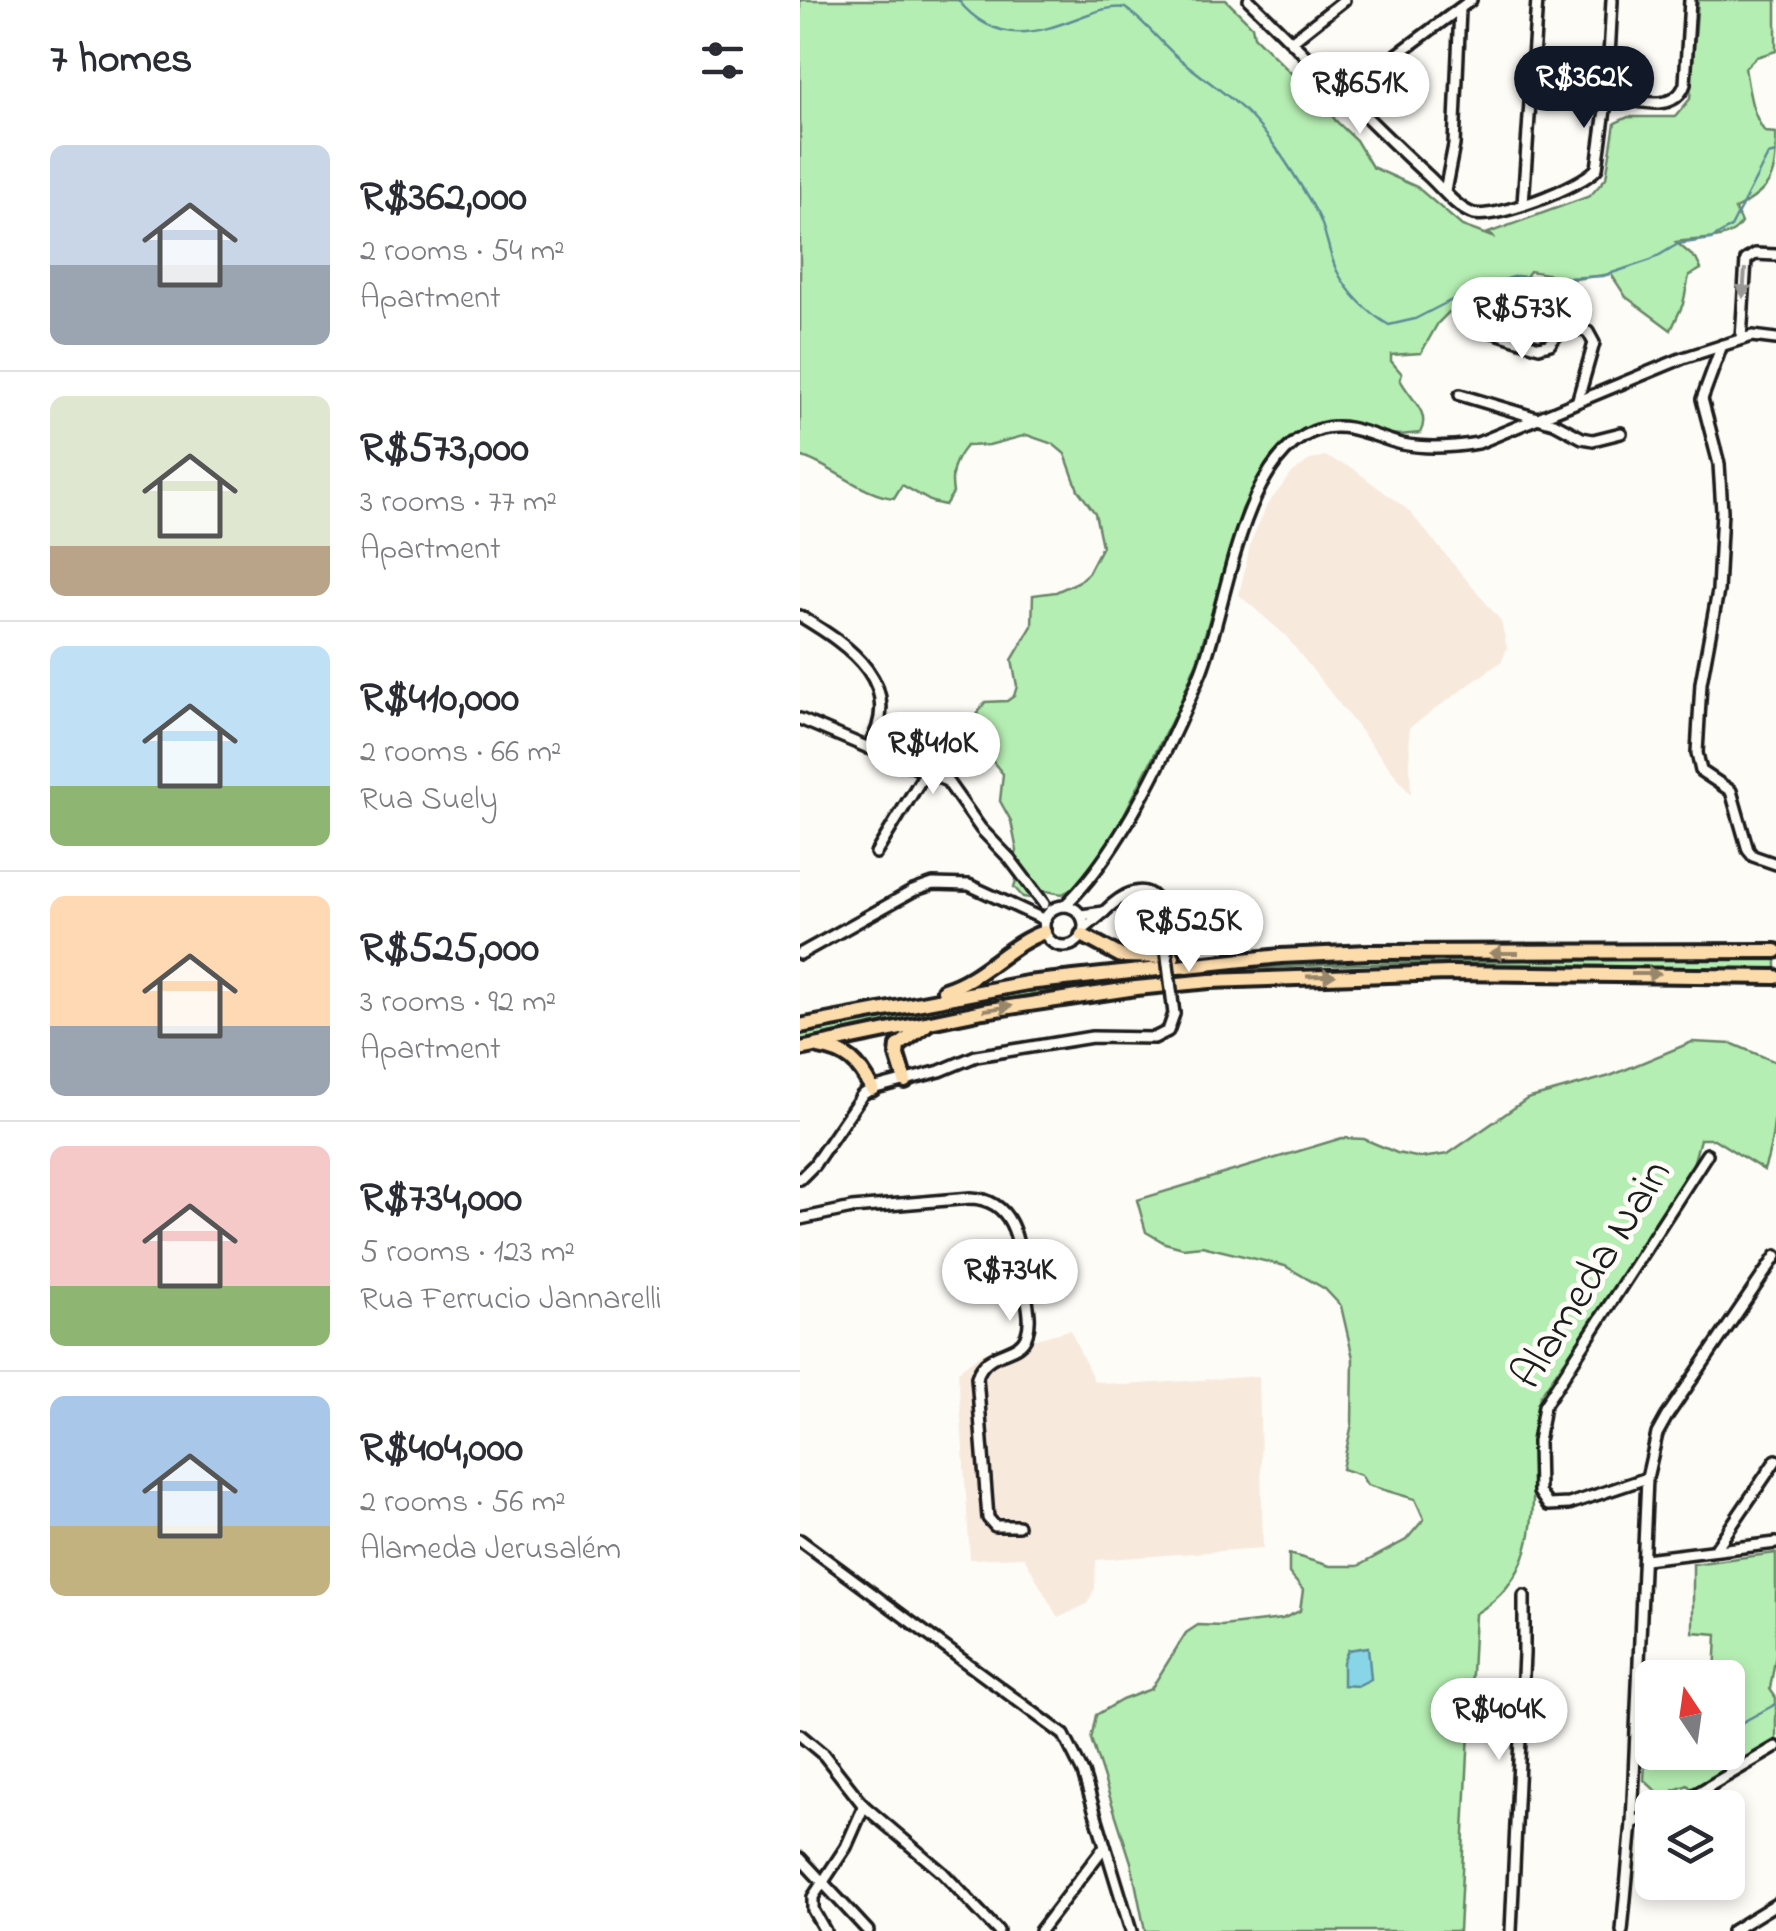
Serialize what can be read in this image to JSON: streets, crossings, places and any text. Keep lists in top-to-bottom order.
{
  "streets": {
    "street": ["Alameda Nain"]
  },
  "north": "top",
  "page": {
    "heading": "7 homes",
    "price": [
      "R$362K",
      "R$651K",
      "R$573K",
      "R$410K",
      "R$525K",
      "R$734K",
      "R$404K"
    ],
    "list": [
      {
        "name": "R$362,000",
        "note": "2 rooms · 54 m² · Apartment"
      },
      {
        "name": "R$573,000",
        "note": "3 rooms · 77 m² · Apartment"
      },
      {
        "name": "R$410,000",
        "note": "2 rooms · 66 m² · Rua Suely"
      },
      {
        "name": "R$525,000",
        "note": "3 rooms · 92 m² · Apartment"
      },
      {
        "name": "R$734,000",
        "note": "5 rooms · 123 m² · Rua Ferrucio Jannarelli"
      },
      {
        "name": "R$404,000",
        "note": "2 rooms · 56 m² · Alameda Jerusalém"
      }
    ]
  }
}
